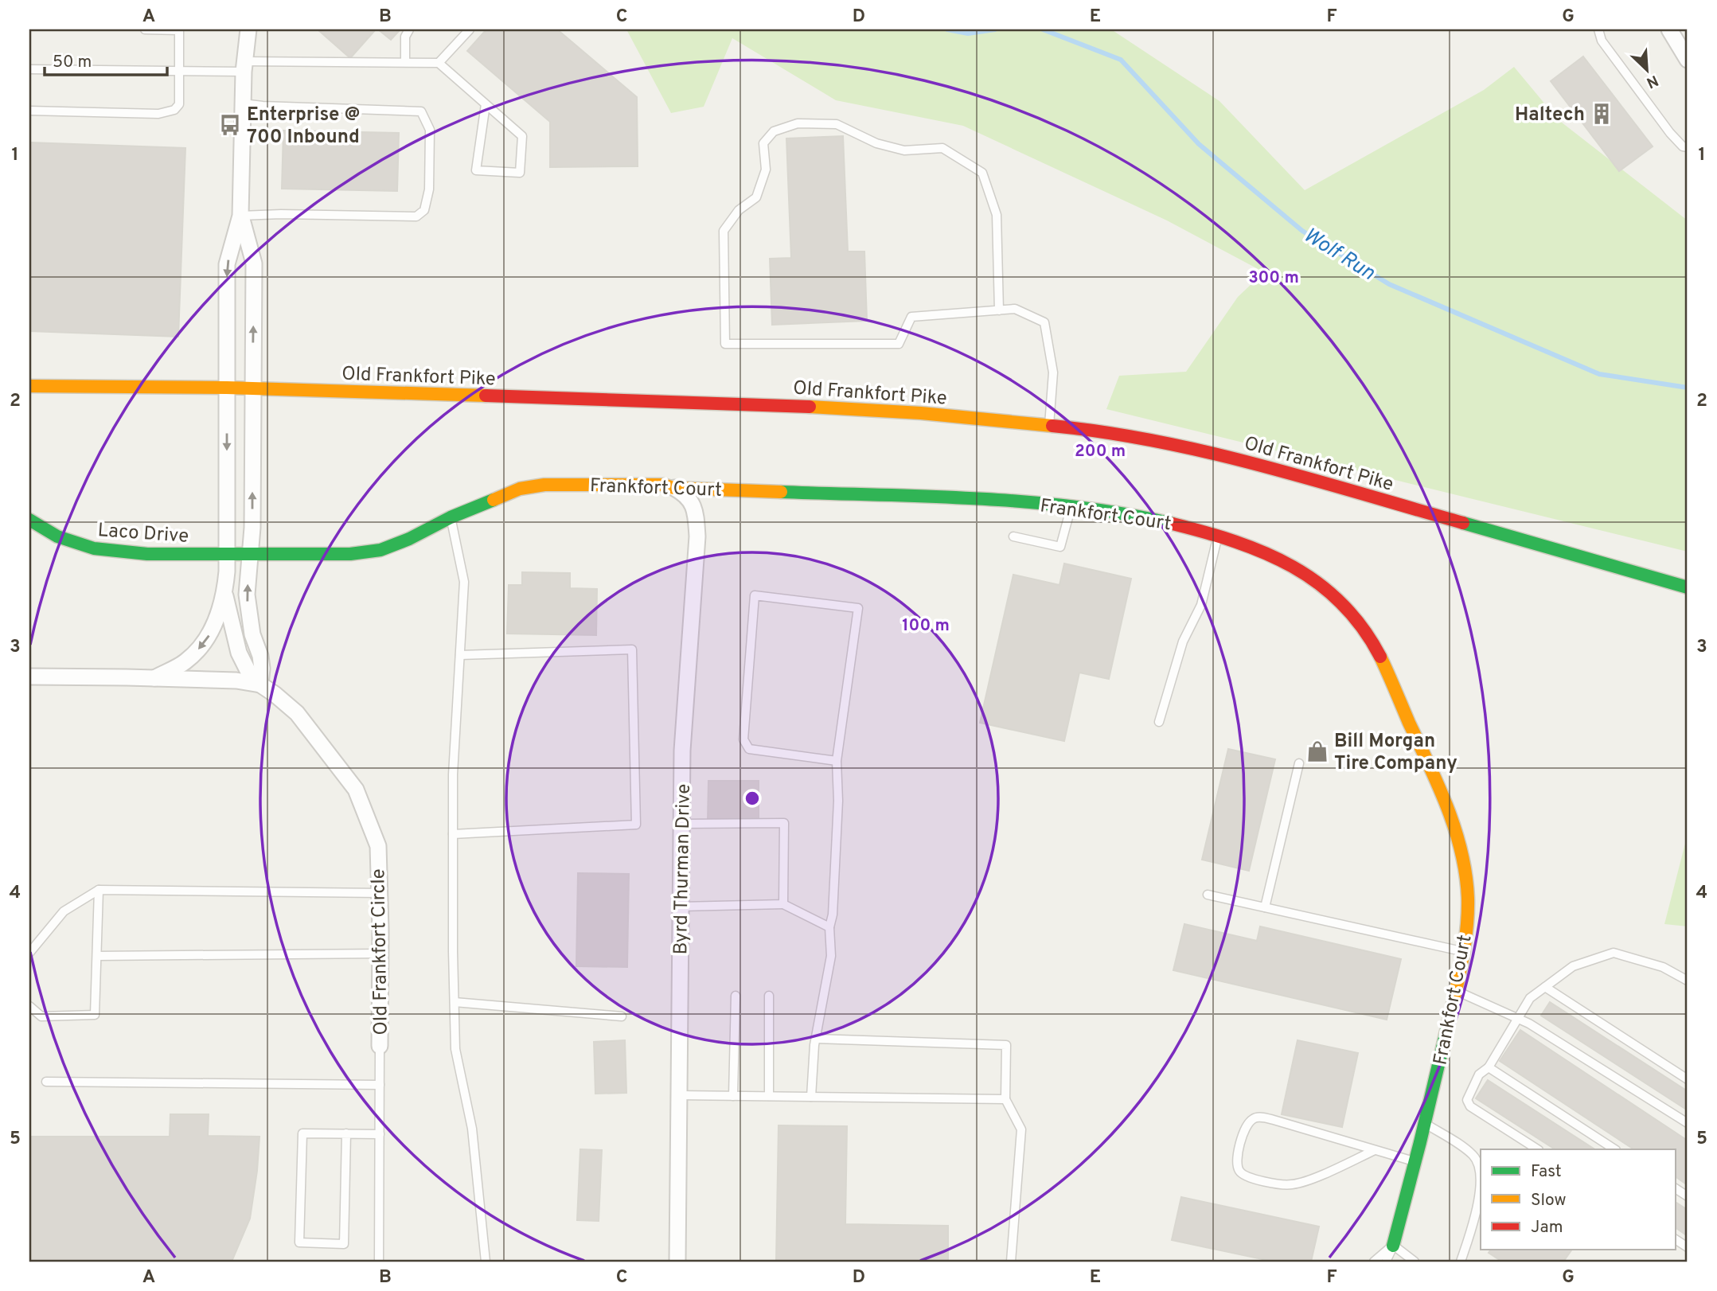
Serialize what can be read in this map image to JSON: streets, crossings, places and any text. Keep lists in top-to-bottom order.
{
  "streets": {
    "street": [
      "Old Frankfort Pike",
      "Frankfort Court",
      "Laco Drive",
      "Byrd Thurman Drive",
      "Old Frankfort Circle"
    ]
  },
  "crossings": [
    ["Frankfort Court", "Laco Drive"],
    ["Frankfort Court", "Byrd Thurman Drive"]
  ],
  "water": ["Wolf Run"],
  "places": {
    "building": ["Haltech"],
    "bus stop": ["Enterprise @ 700 Inbound"],
    "shop": ["Bill Morgan Tire Company"]
  },
  "legend": ["Fast", "Slow", "Jam"],
  "scale_bar": "50 m",
  "north": "bottom right",
  "grid": {
    "columns": [
      "A",
      "B",
      "C",
      "D",
      "E",
      "F",
      "G"
    ],
    "rows": [
      "1",
      "2",
      "3",
      "4",
      "5"
    ]
  },
  "rings": ["300 m", "200 m", "100 m"]
}
